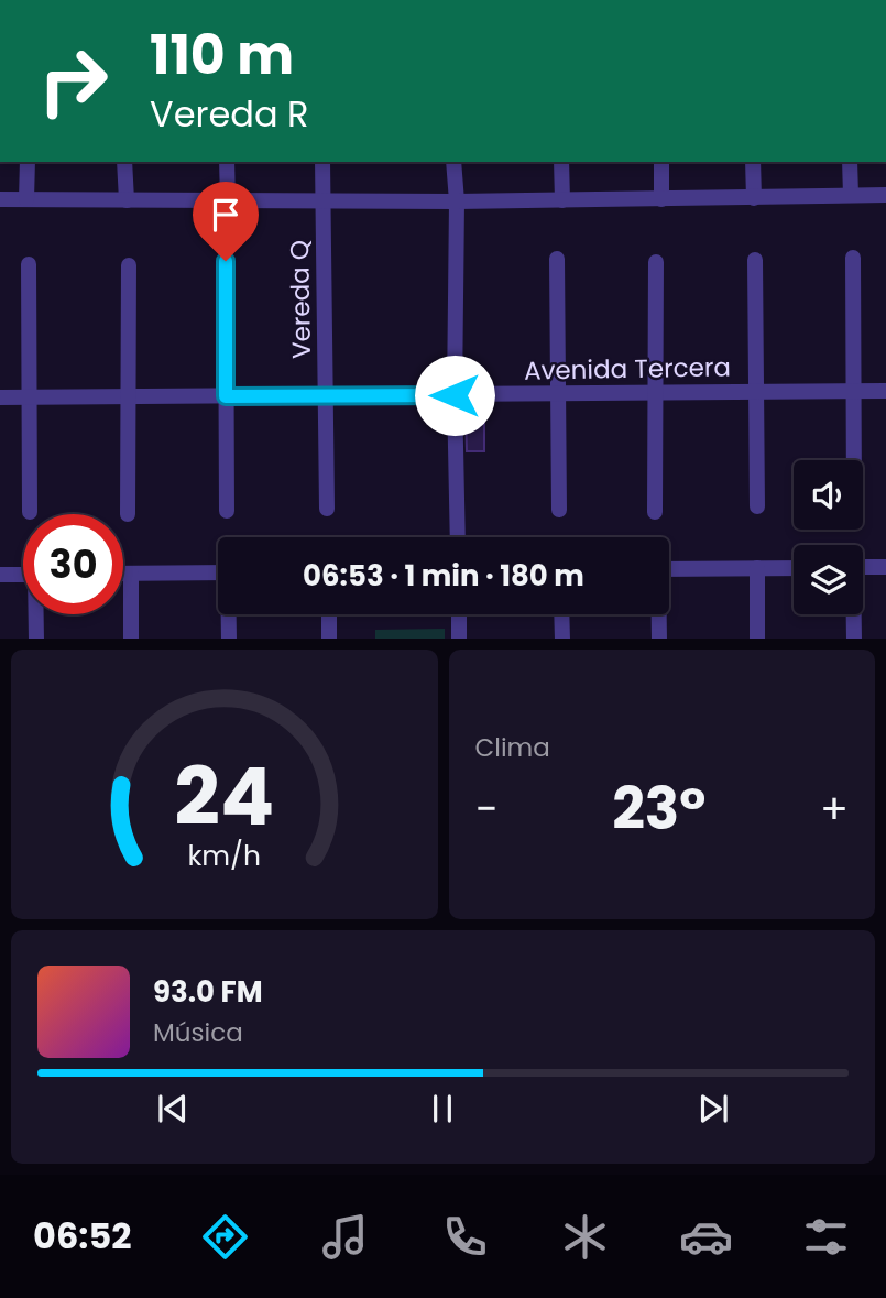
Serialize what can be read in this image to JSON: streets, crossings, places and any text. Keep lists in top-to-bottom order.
{
  "streets": {
    "street": ["Vereda Q", "Avenida Tercera"]
  },
  "crossings": [
    ["Vereda Q", "Avenida Tercera"]
  ],
  "page": {
    "turn": ["110 m", "Vereda R"],
    "limit": "30",
    "trip": "06:53 · 1 min · 180 m",
    "tile": "Clima",
    "heat": ["−", "23°", "+"],
    "song": ["93.0 FM", "Música"],
    "tabs": "06:52",
    "gauge": ["24", "km/h"]
  }
}
